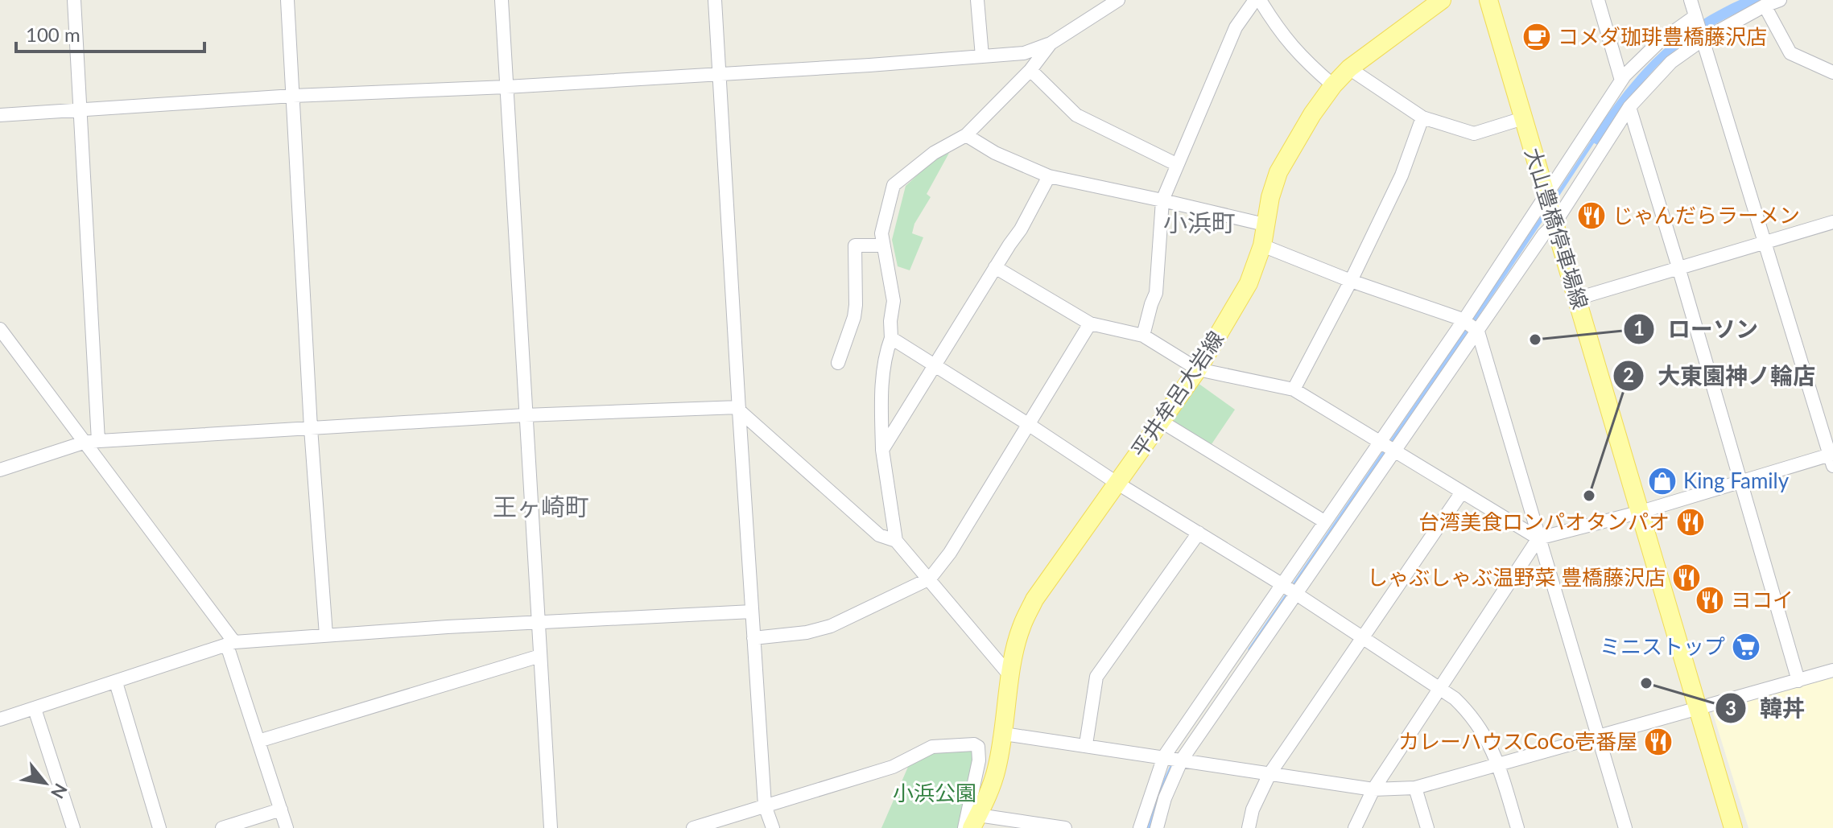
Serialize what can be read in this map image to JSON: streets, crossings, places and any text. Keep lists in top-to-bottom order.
{
  "streets": {
    "main road": ["大山豊橋停車場線", "平井牟呂大岩線"]
  },
  "districts": ["小浜町", "王ヶ崎町"],
  "parks": ["小浜公園"],
  "places": {
    "cafe": ["コメダ珈琲豊橋藤沢店"],
    "restaurant": [
      "じゃんだらラーメン",
      "台湾美食ロンパオタンパオ",
      "しゃぶしゃぶ温野菜 豊橋藤沢店",
      "ヨコイ",
      "カレーハウスCoCo壱番屋"
    ],
    "other": ["ローソン", "大東園神ノ輪店", "韓丼"],
    "shop": ["King Family"],
    "supermarket": ["ミニストップ"]
  },
  "scale_bar": "100 m",
  "north": "bottom right"
}
